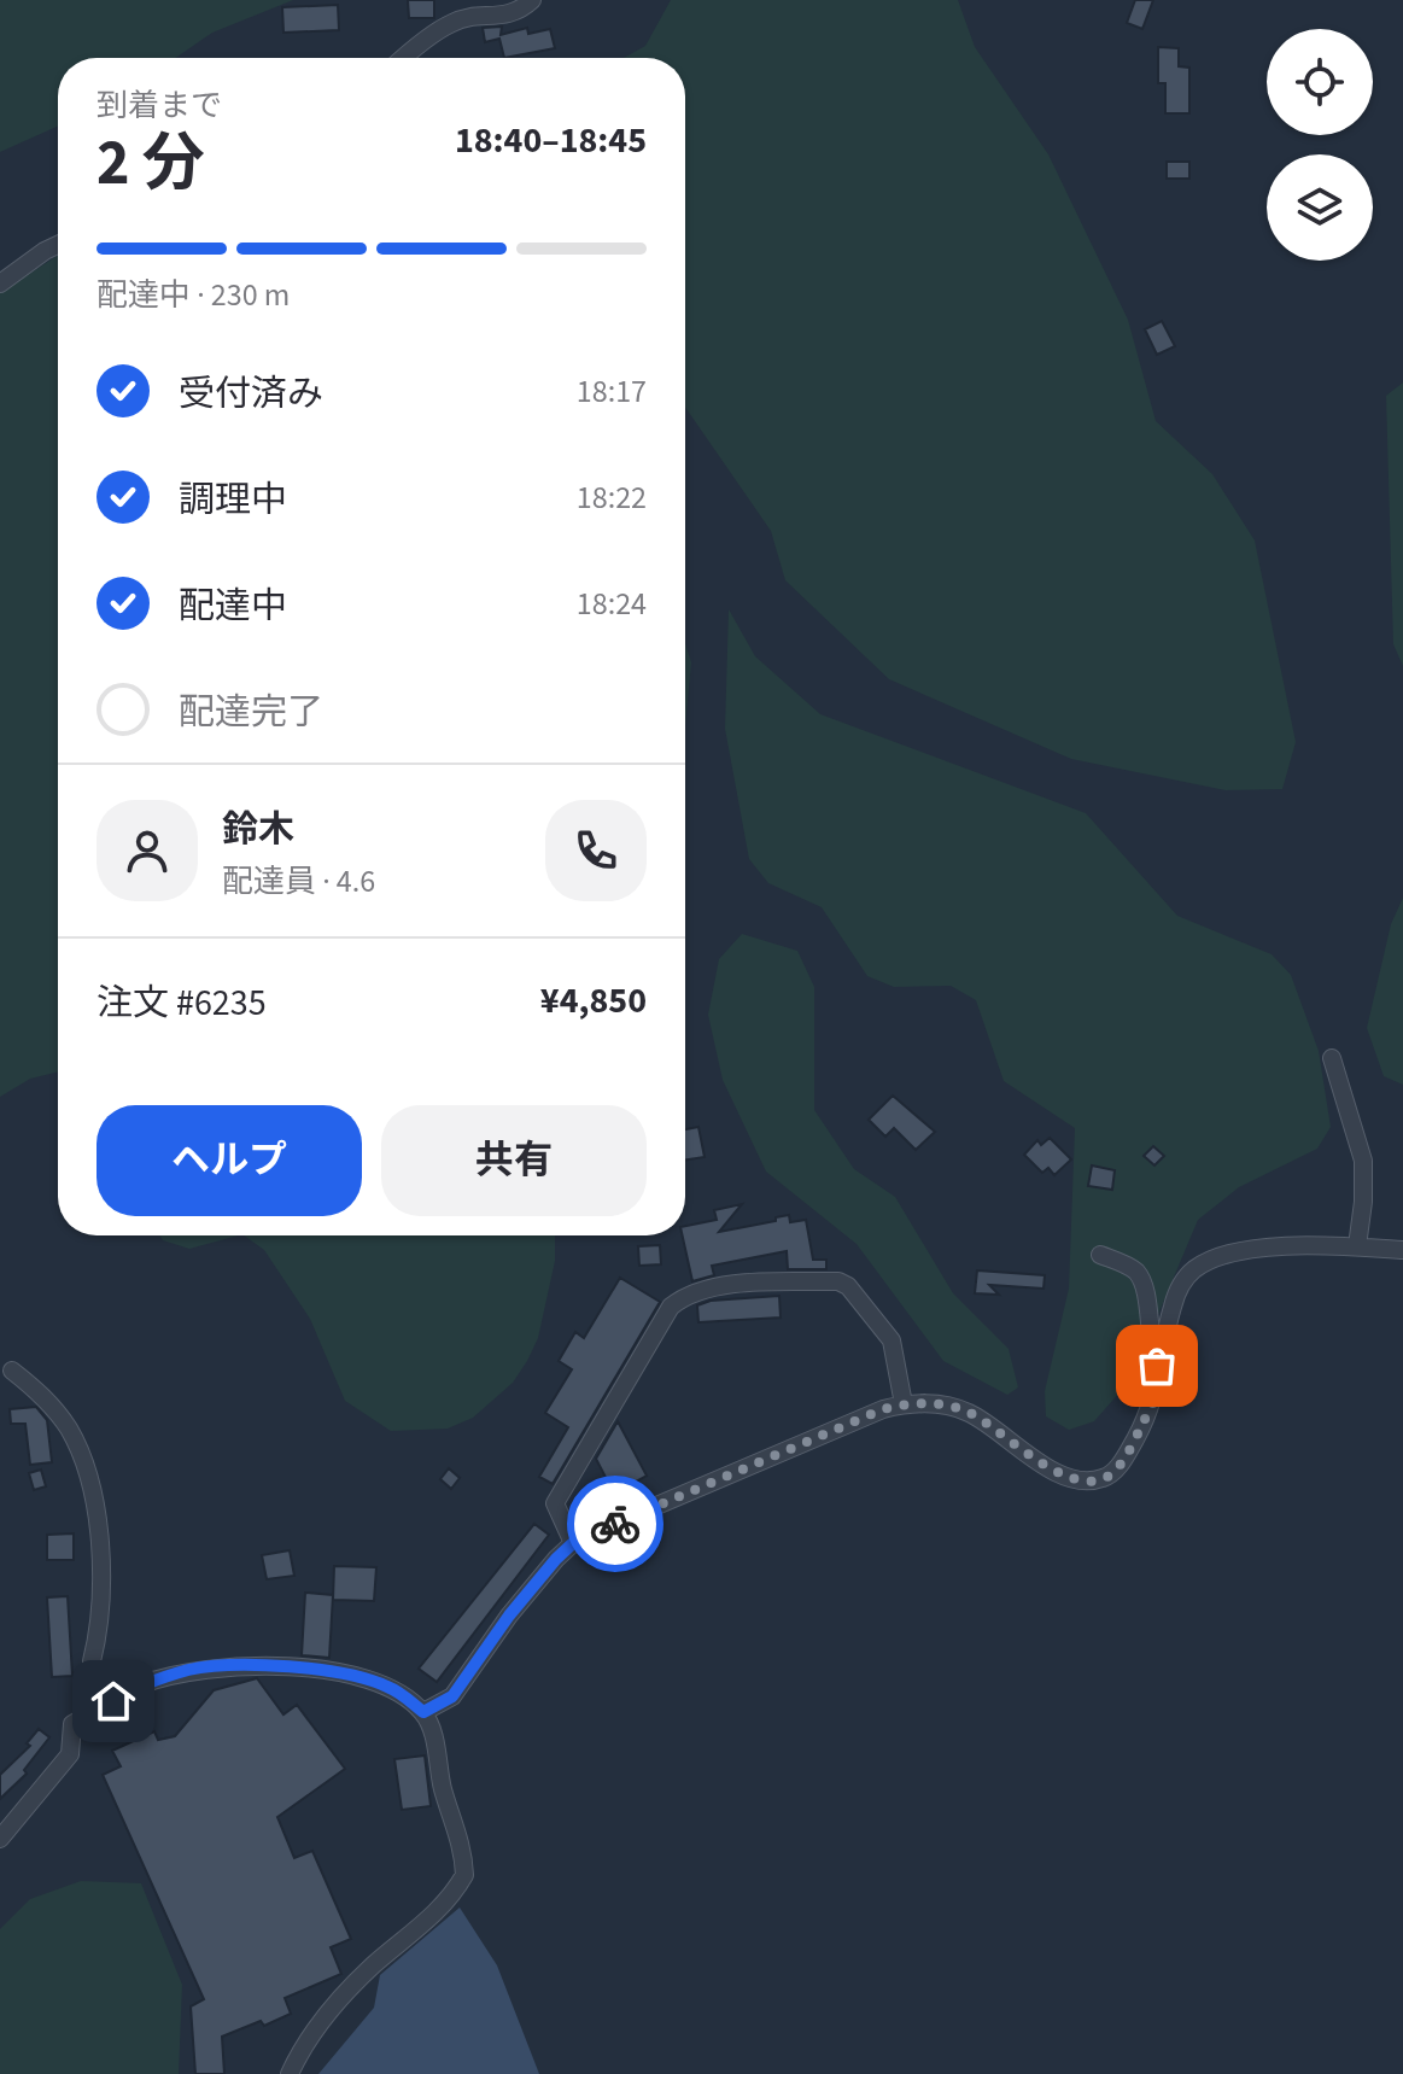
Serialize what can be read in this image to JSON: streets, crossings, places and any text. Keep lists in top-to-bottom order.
{
  "page": {
    "heading": ["2 分", "到着まで", "18:40–18:45"],
    "panel": [
      "鈴木",
      "配達員 · 4.6",
      "注文 #6235",
      "¥4,850"
    ],
    "bar": "配達中 · 230 m",
    "list": [
      ["受付済み", "18:17"],
      ["調理中", "18:22"],
      ["配達中", "18:24"],
      "配達完了"
    ],
    "buttons": ["ヘルプ", "共有"]
  }
}
